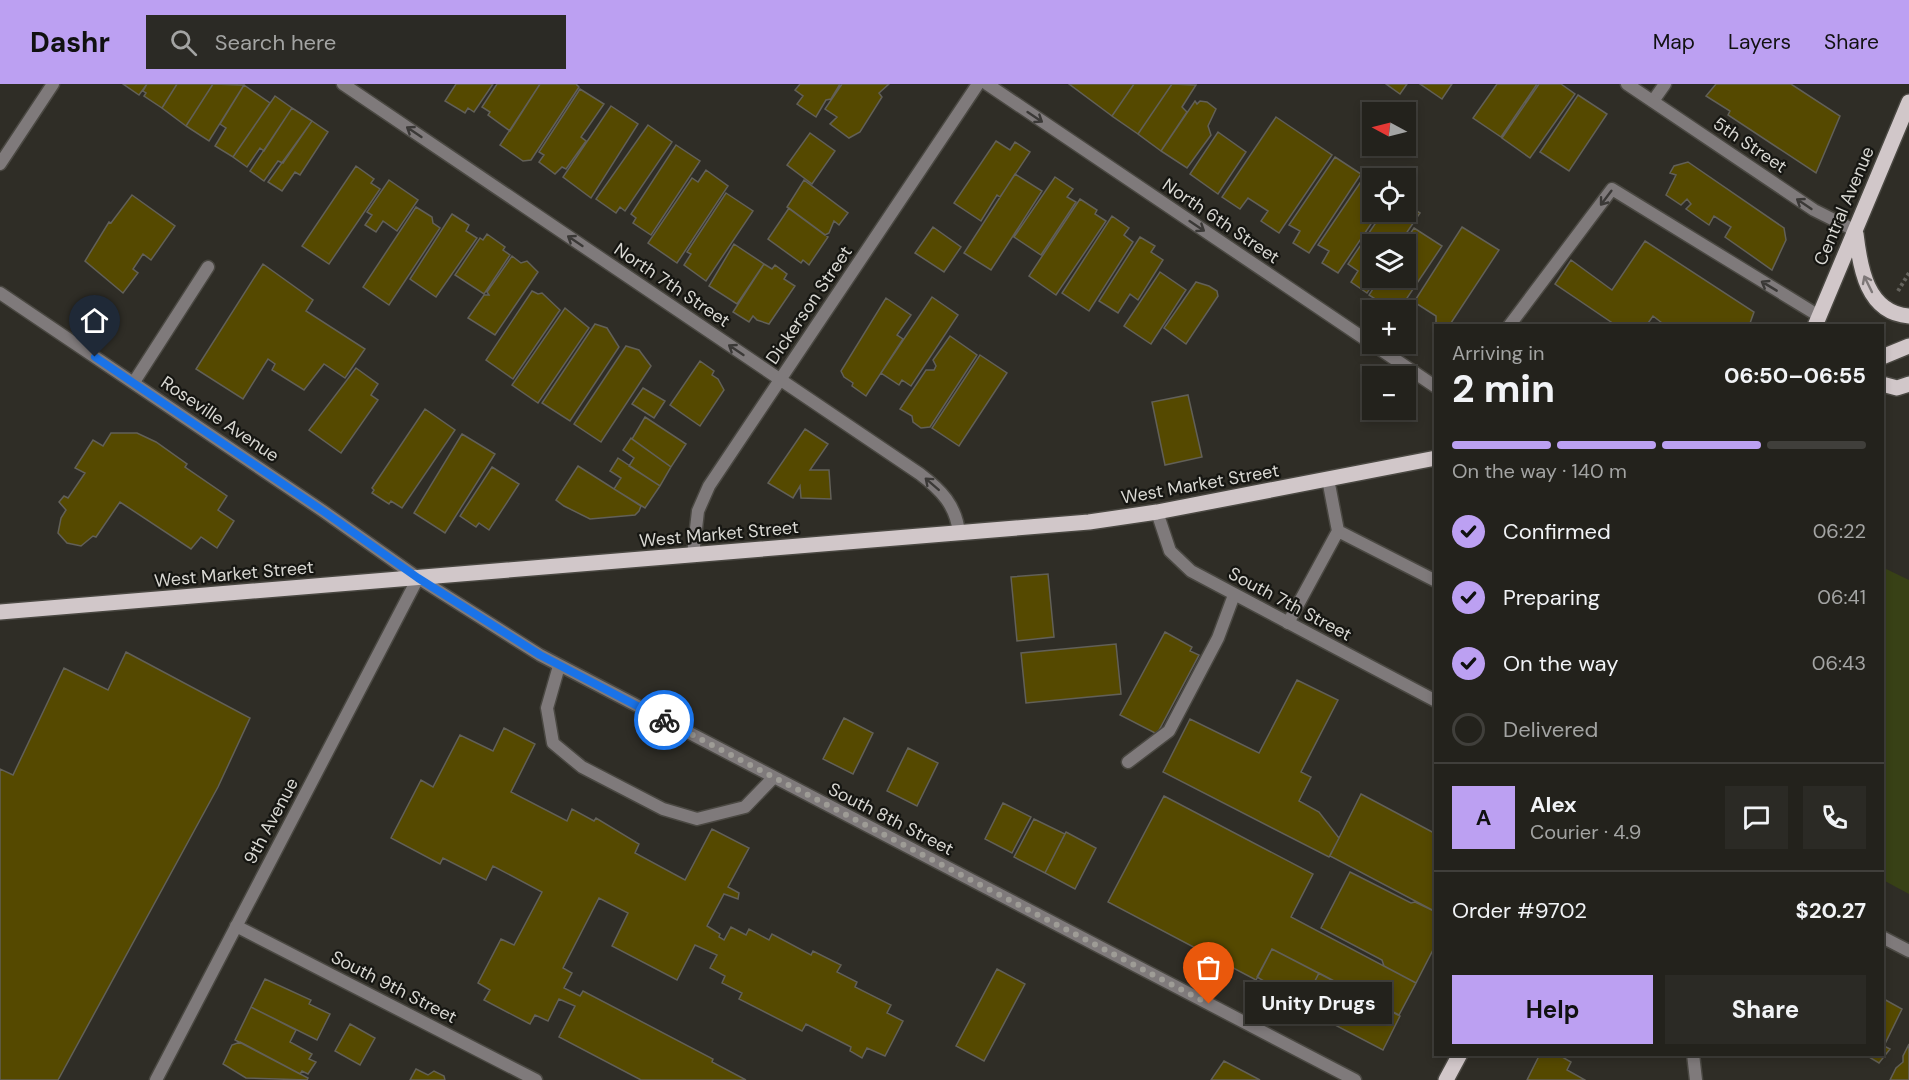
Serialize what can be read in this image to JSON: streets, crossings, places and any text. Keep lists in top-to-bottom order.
{
  "streets": {
    "main road": ["Central Avenue", "West Market Street"],
    "street": [
      "5th Street",
      "North 6th Street",
      "North 7th Street",
      "Dickerson Street",
      "Roseville Avenue",
      "South 7th Street",
      "South 8th Street",
      "9th Avenue",
      "South 9th Street"
    ]
  },
  "crossings": [
    ["5th Street", "Central Avenue"],
    ["North 7th Street", "Dickerson Street"],
    ["North 7th Street", "West Market Street"],
    ["Dickerson Street", "West Market Street"],
    ["Roseville Avenue", "West Market Street"],
    ["Roseville Avenue", "South 8th Street"],
    ["Roseville Avenue", "9th Avenue"],
    ["West Market Street", "South 7th Street"],
    ["West Market Street", "South 8th Street"],
    ["West Market Street", "9th Avenue"],
    ["South 8th Street", "9th Avenue"],
    ["9th Avenue", "South 9th Street"]
  ],
  "one_way": ["5th Street", "North 6th Street", "North 7th Street"],
  "places": ["Unity Drugs"],
  "north": "left",
  "page": {
    "header": "Dashr",
    "search": "Search here",
    "nav": ["Map", "Layers", "Share"],
    "map_buttons": ["+", "−"],
    "heading": ["2 min", "Arriving in", "06:50–06:55"],
    "panel": [
      "Alex",
      "Courier · 4.9",
      "Order #9702",
      "$20.27"
    ],
    "bar": "On the way · 140 m",
    "list": [
      ["Confirmed", "06:22"],
      ["Preparing", "06:41"],
      ["On the way", "06:43"],
      "Delivered"
    ],
    "round": "A",
    "buttons": ["Help", "Share"],
    "bubble": "Unity Drugs"
  }
}
